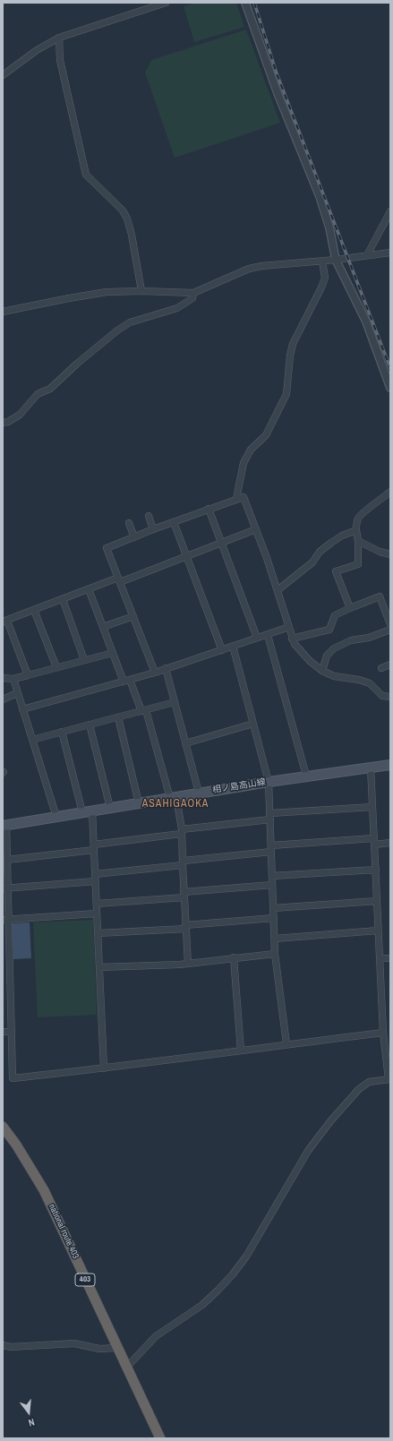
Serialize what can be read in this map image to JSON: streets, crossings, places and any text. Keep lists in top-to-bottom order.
{
  "streets": {
    "highway": ["national route 403", "403"],
    "main road": ["相ノ島高山線"]
  },
  "districts": ["ASAHIGAOKA"],
  "north": "bottom"
}
